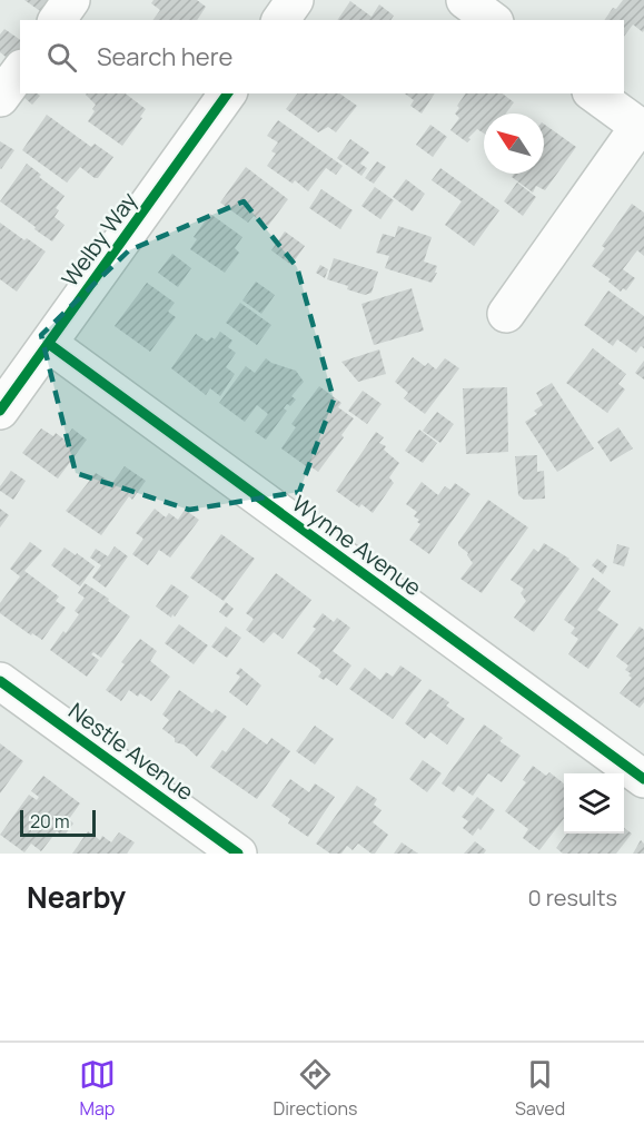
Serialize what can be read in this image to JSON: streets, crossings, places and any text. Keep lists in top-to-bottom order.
{
  "streets": {
    "street": ["Welby Way", "Wynne Avenue", "Nestle Avenue"]
  },
  "crossings": [
    ["Welby Way", "Wynne Avenue"]
  ],
  "scale_bar": "20 m",
  "north": "top left",
  "page": {
    "search": "Search here",
    "scale": "20 m",
    "heading": ["Nearby", "0 results"],
    "nav": ["Map", "Directions", "Saved"]
  }
}
